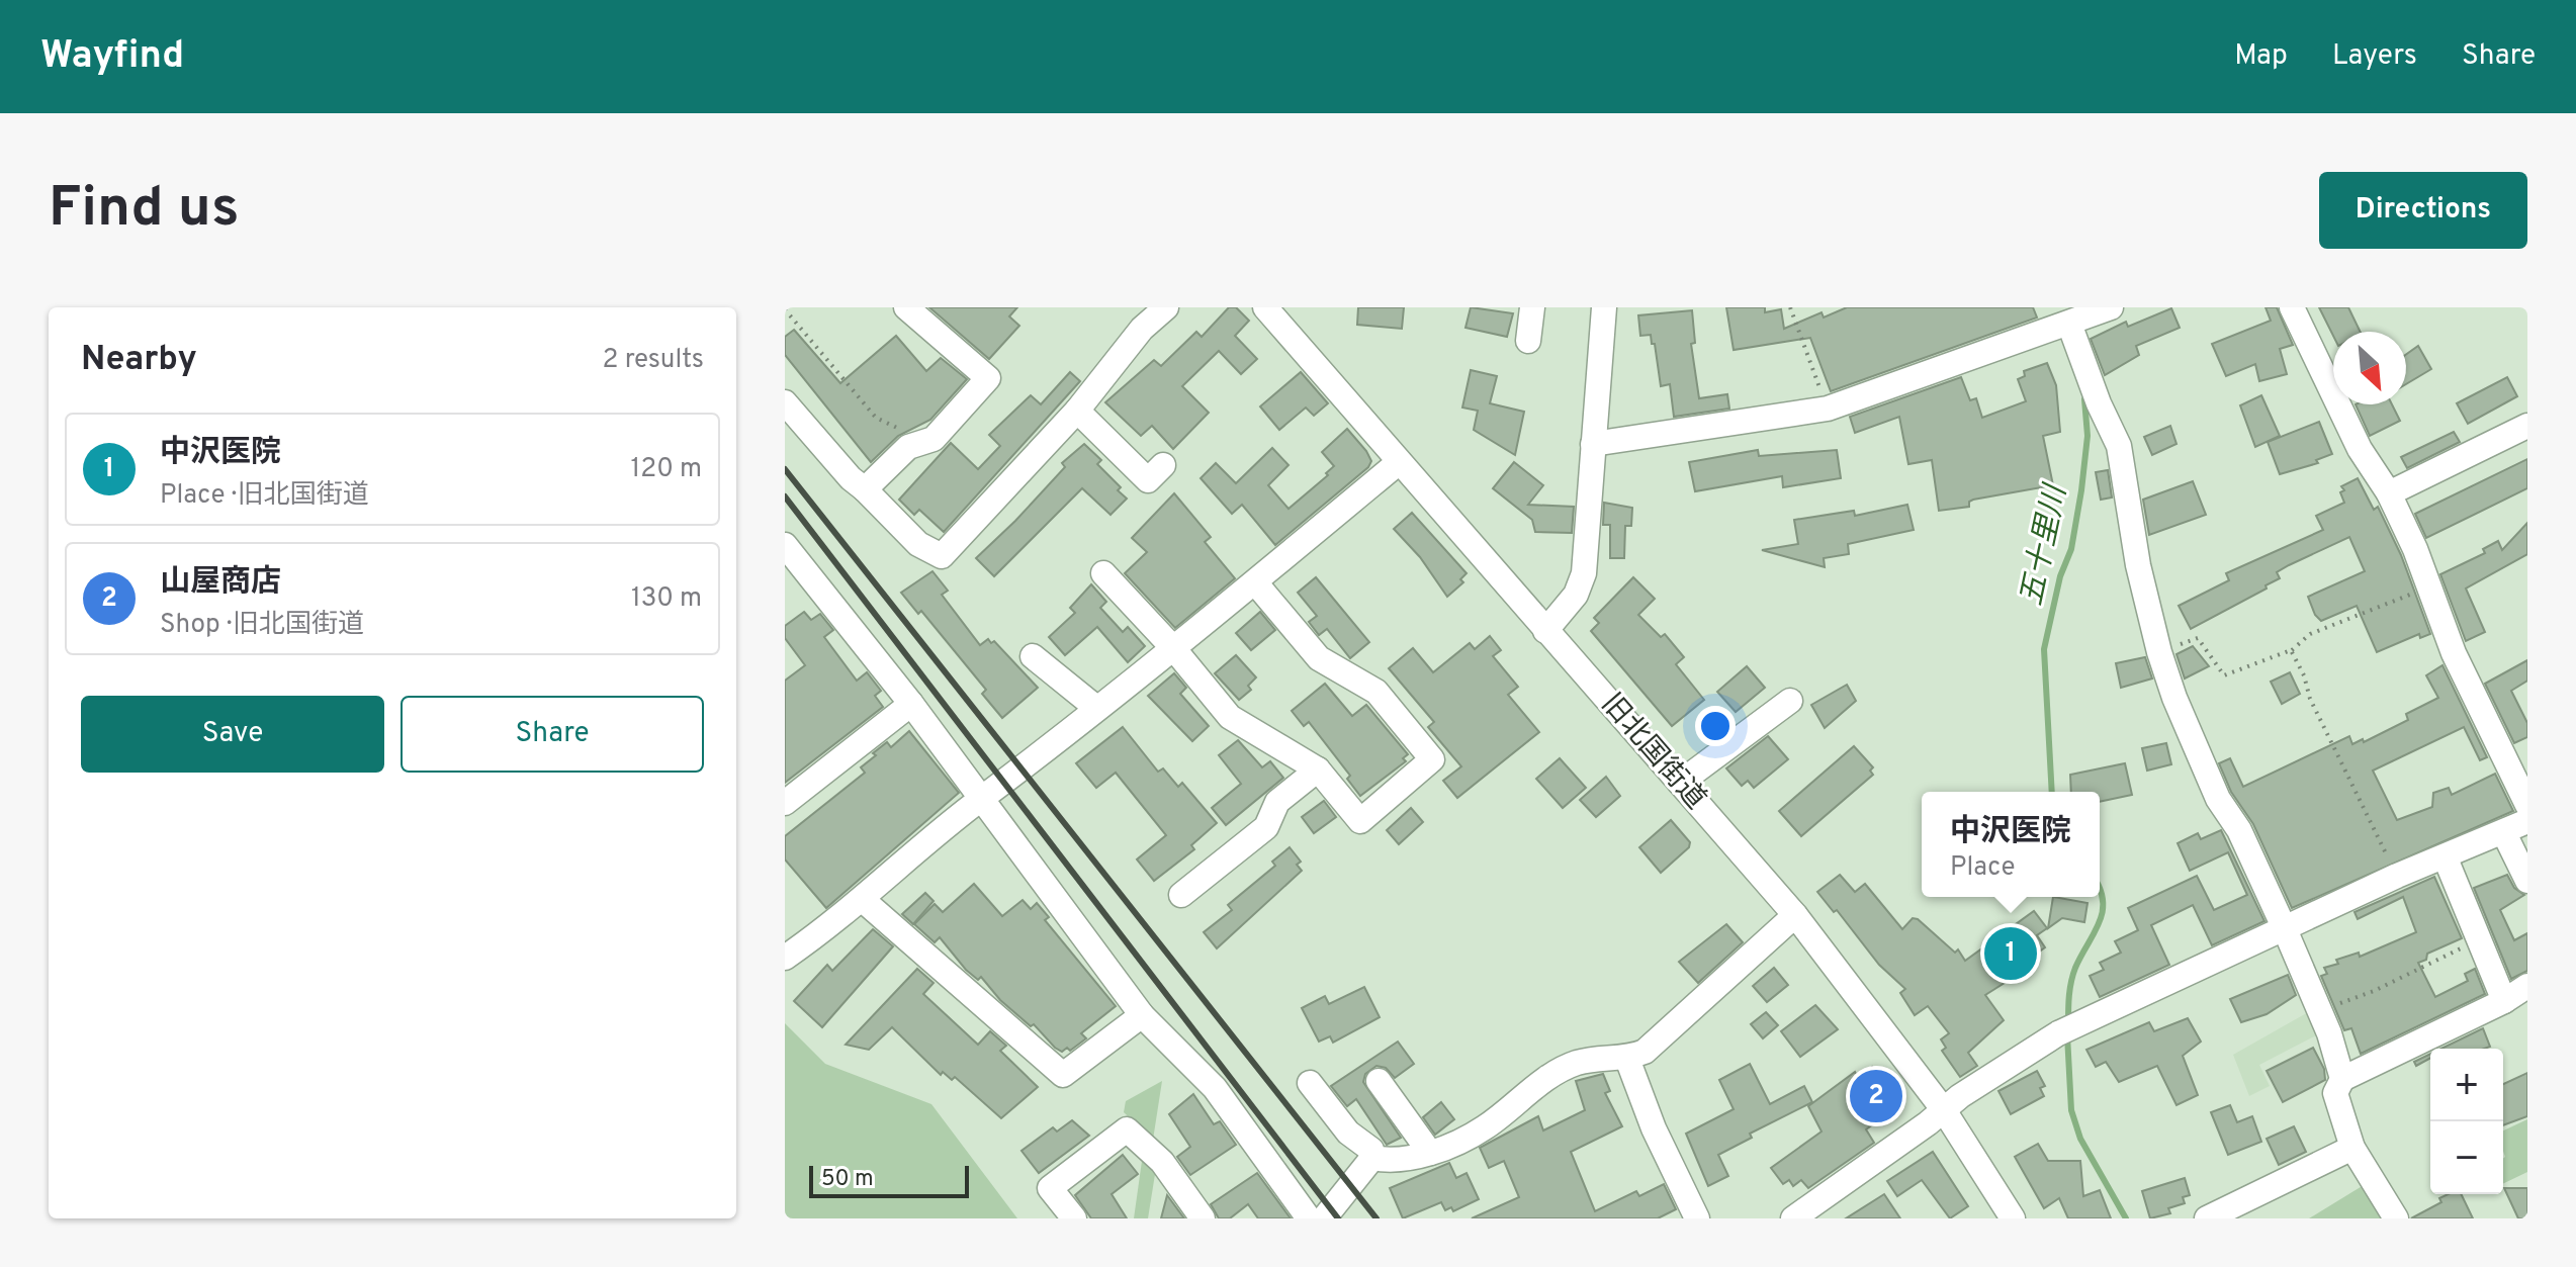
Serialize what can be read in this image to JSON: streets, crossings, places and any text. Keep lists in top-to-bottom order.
{
  "streets": {
    "street": ["旧北国街道"]
  },
  "water": ["五十里川"],
  "scale_bar": "50 m",
  "north": "bottom right",
  "page": {
    "header": "Wayfind",
    "nav": ["Map", "Layers", "Share"],
    "buttons": [
      "Directions",
      ["Save", "Share"]
    ],
    "title": "Find us",
    "heading": ["Nearby", "2 results"],
    "list": [
      {
        "mark": "1",
        "name": "中沢医院",
        "note": "Place · 旧北国街道",
        "value": "120 m"
      },
      {
        "mark": "2",
        "name": "山屋商店",
        "note": "Shop · 旧北国街道",
        "value": "130 m"
      }
    ],
    "popup": ["中沢医院", "Place"],
    "pins": ["1", "2"],
    "map_buttons": ["+", "−"],
    "scale": "50 m"
  }
}
